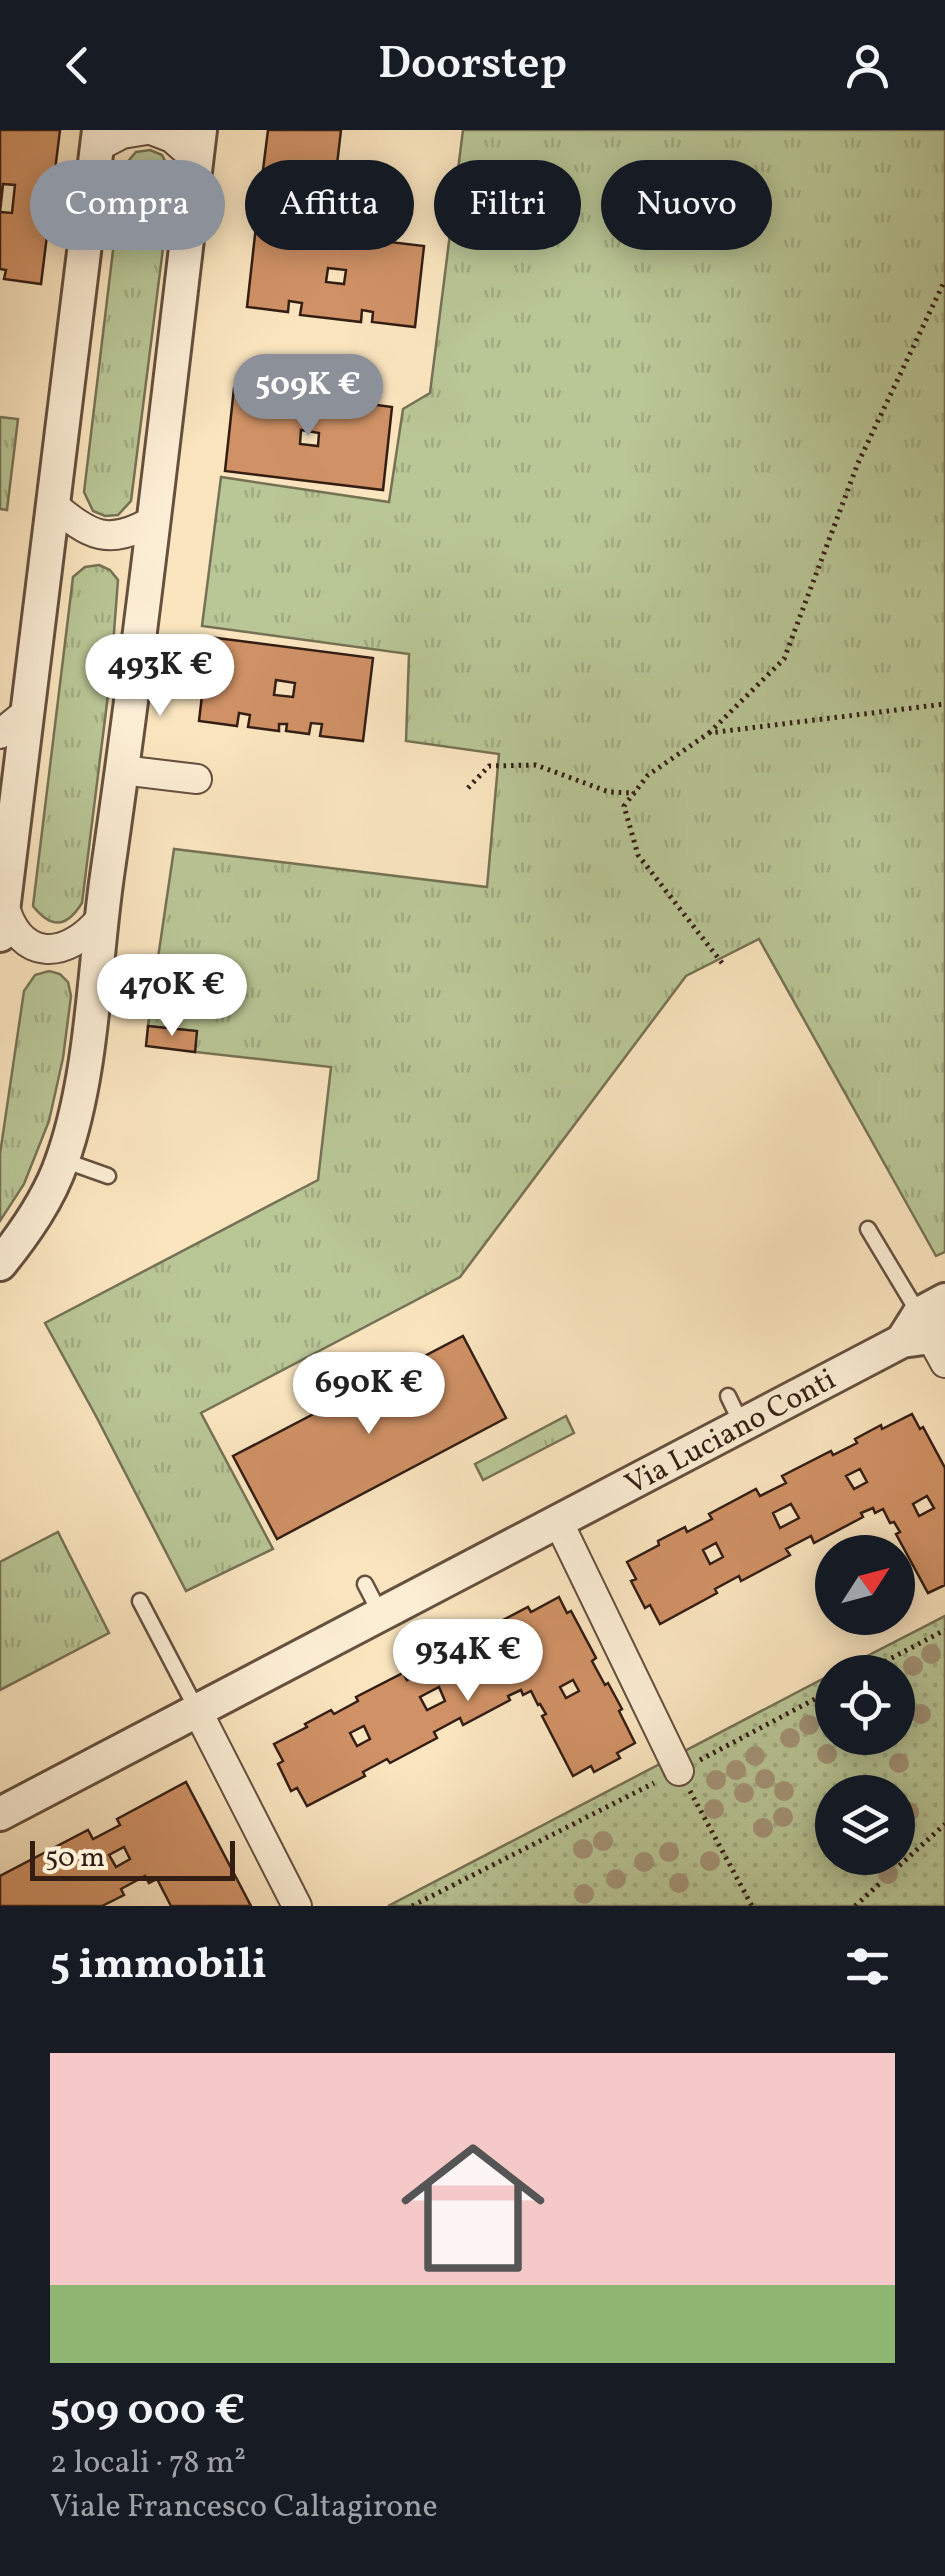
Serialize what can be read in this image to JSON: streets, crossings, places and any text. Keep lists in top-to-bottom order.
{
  "streets": {
    "street": ["Via Luciano Conti"]
  },
  "scale_bar": "50 m",
  "north": "top right",
  "page": {
    "header": "Doorstep",
    "chip": [
      "Compra",
      "Affitta",
      "Filtri",
      "Nuovo"
    ],
    "price": [
      "509K €",
      "493K €",
      "470K €",
      "690K €",
      "934K €"
    ],
    "scale": "50 m",
    "heading": "5 immobili",
    "list": [
      {
        "name": "509 000 €",
        "note": "2 locali · 78 m² · Viale Francesco Caltagirone"
      }
    ]
  }
}
